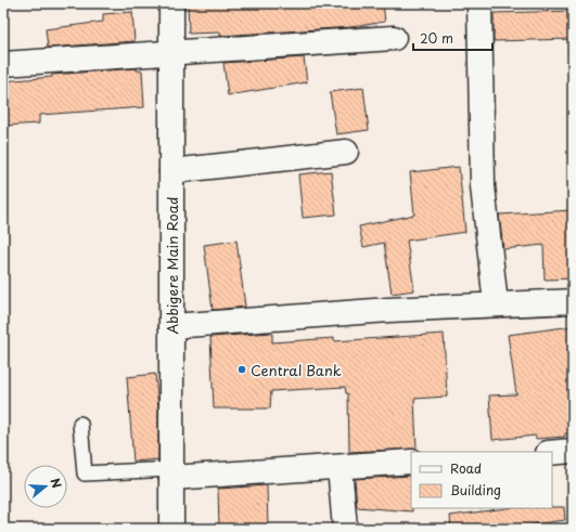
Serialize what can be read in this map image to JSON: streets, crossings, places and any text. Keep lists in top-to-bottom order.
{
  "streets": {
    "street": ["Abbigere Main Road"]
  },
  "places": ["Central Bank"],
  "legend": ["Road", "Building"],
  "scale_bar": "20 m",
  "north": "right"
}
